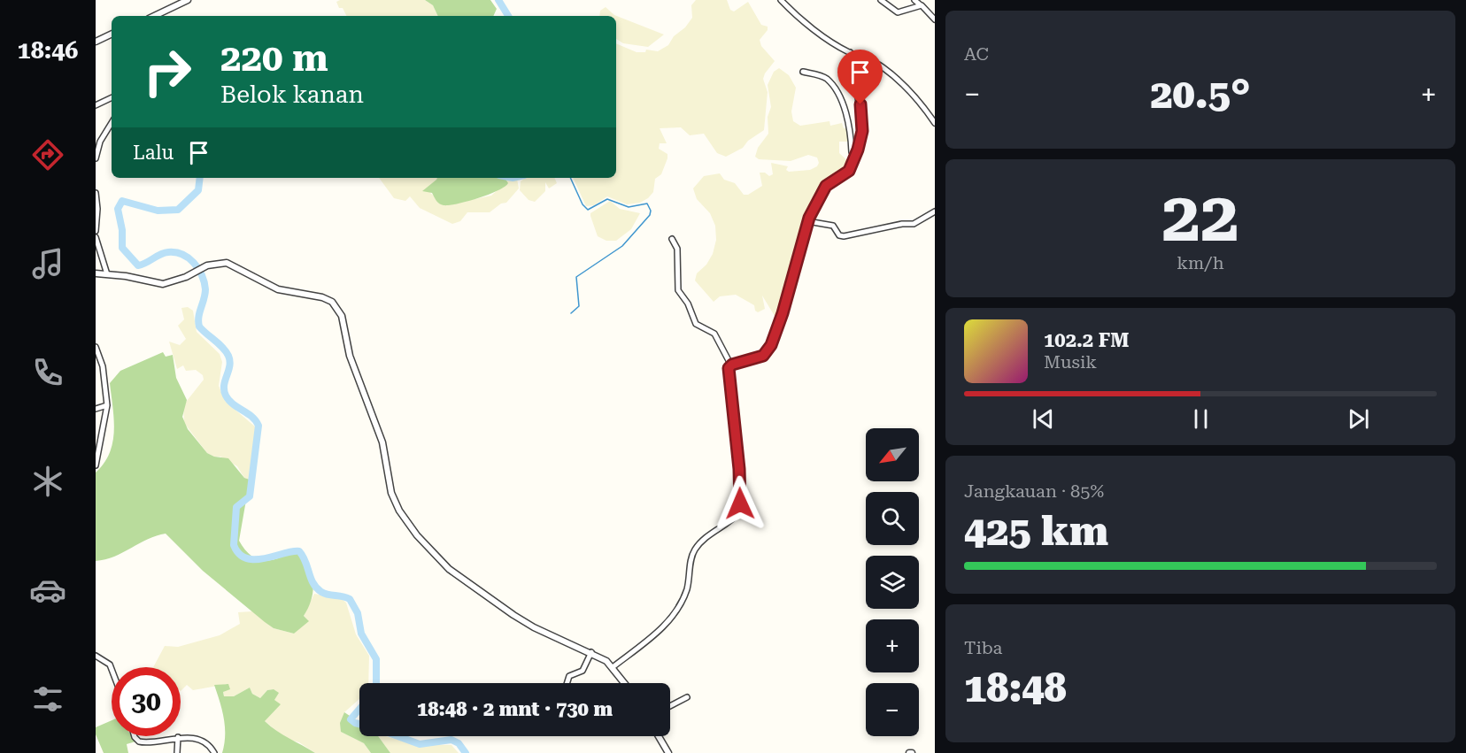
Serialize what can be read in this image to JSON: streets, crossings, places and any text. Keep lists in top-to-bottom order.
{
  "north": "bottom left",
  "page": {
    "tabs": "18:46",
    "tile": [
      "AC",
      ["22", "km/h"],
      ["Jangkauan · 85%", "425 km"],
      ["Tiba", "18:48"]
    ],
    "turn": ["220 m", "Belok kanan"],
    "heat": ["−", "20.5°", "+"],
    "then": "Lalu",
    "song": ["102.2 FM", "Musik"],
    "map_buttons": ["+", "−"],
    "limit": "30",
    "trip": "18:48 · 2 mnt · 730 m"
  }
}
